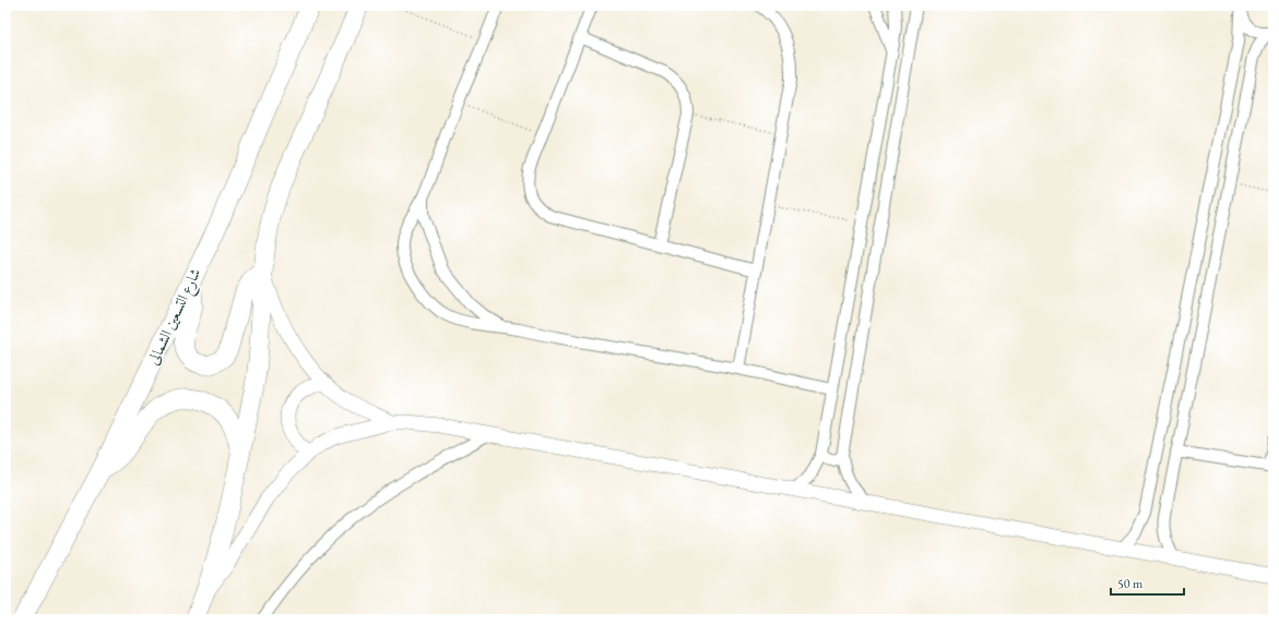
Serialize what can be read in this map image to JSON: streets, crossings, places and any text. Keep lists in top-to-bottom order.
{
  "streets": {
    "main road": ["شارع التسعين الشمالى"]
  },
  "scale_bar": "50 m"
}
